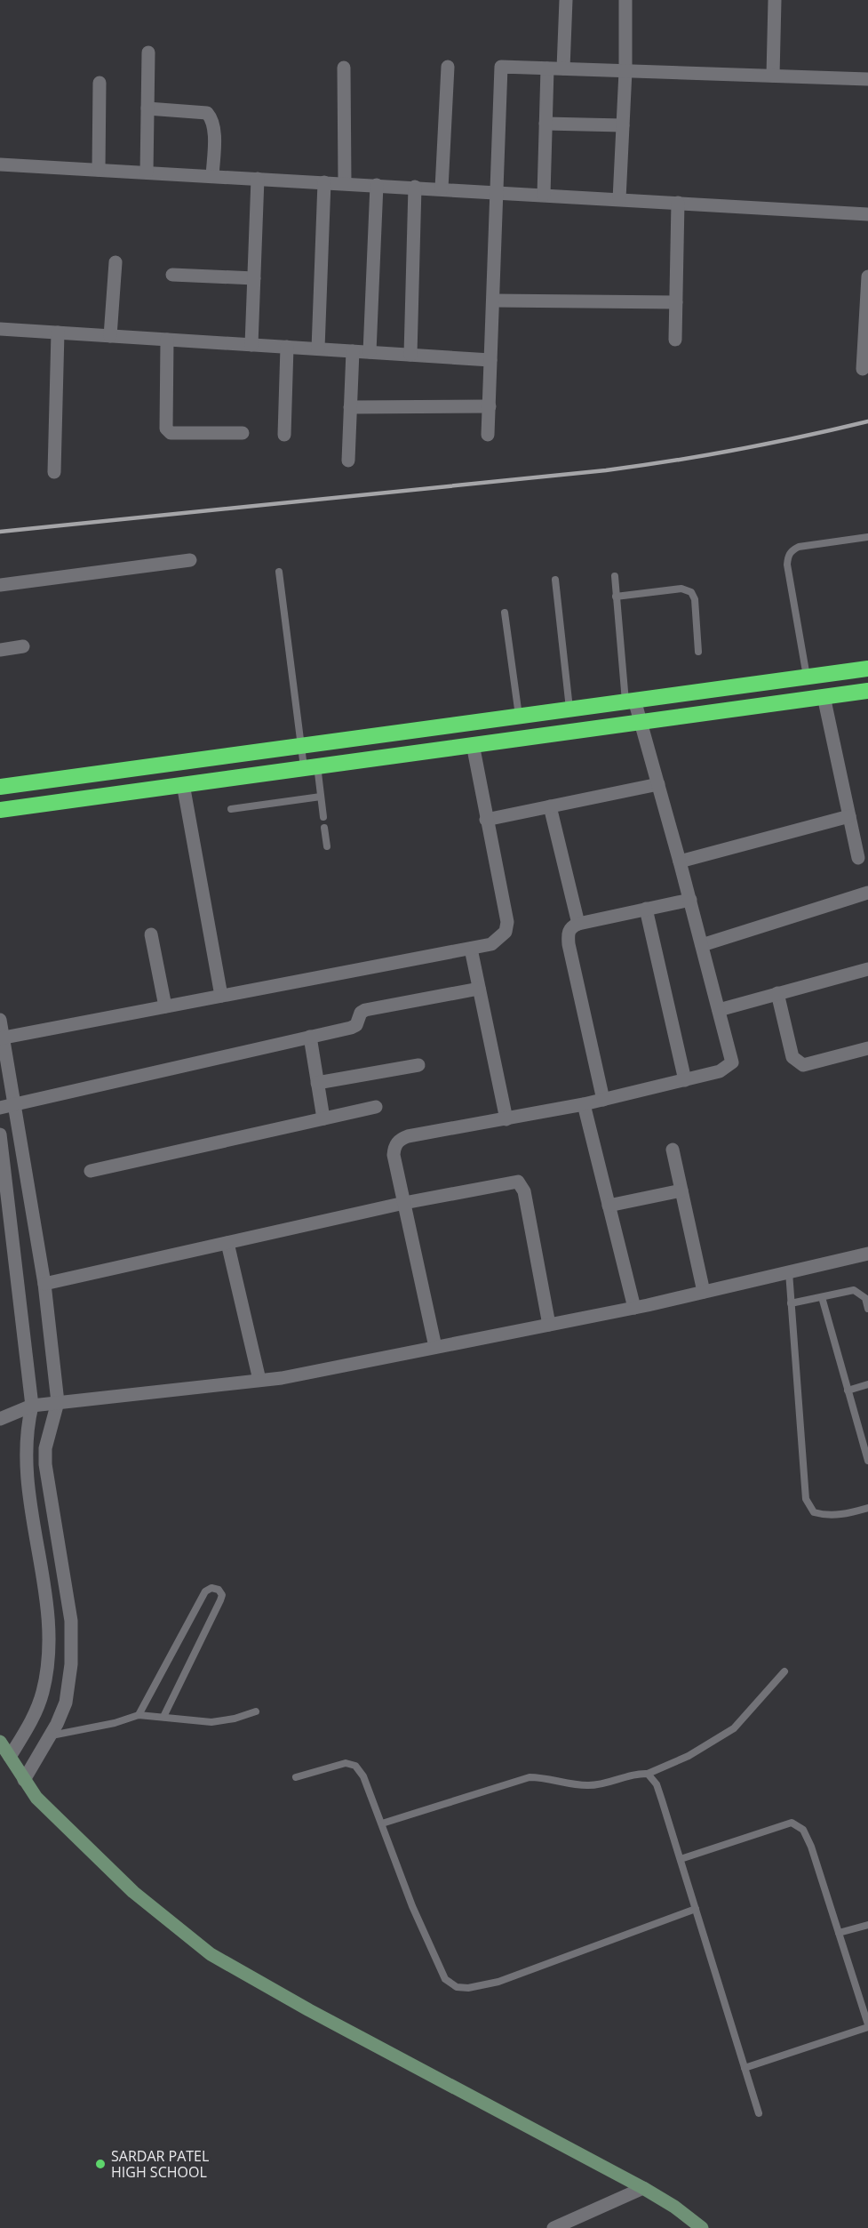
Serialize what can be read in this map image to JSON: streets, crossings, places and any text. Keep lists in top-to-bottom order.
{
  "places": ["SARDAR PATEL HIGH SCHOOL"]
}
